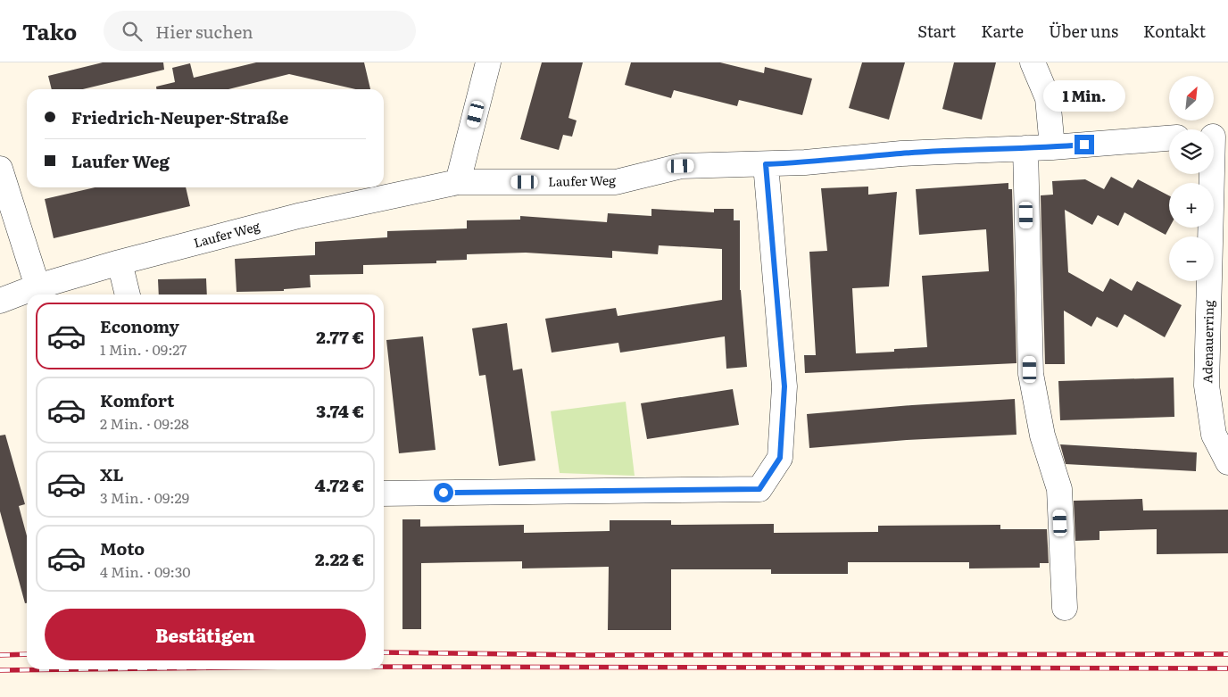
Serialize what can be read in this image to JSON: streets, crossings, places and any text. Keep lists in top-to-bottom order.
{
  "streets": {
    "street": ["Laufer Weg", "Adenauerring"]
  },
  "north": "top right",
  "page": {
    "header": "Tako",
    "search": "Hier suchen",
    "nav": [
      "Start",
      "Karte",
      "Über uns",
      "Kontakt"
    ],
    "map_buttons": ["+", "−"],
    "bubble": "1 Min.",
    "banner": ["Friedrich-Neuper-Straße", "Laufer Weg"],
    "list": [
      {
        "name": "Economy",
        "note": "1 Min. · 09:27",
        "value": "2.77 €"
      },
      {
        "name": "Komfort",
        "note": "2 Min. · 09:28",
        "value": "3.74 €"
      },
      {
        "name": "XL",
        "note": "3 Min. · 09:29",
        "value": "4.72 €"
      },
      {
        "name": "Moto",
        "note": "4 Min. · 09:30",
        "value": "2.22 €"
      }
    ],
    "buttons": "Bestätigen"
  }
}
